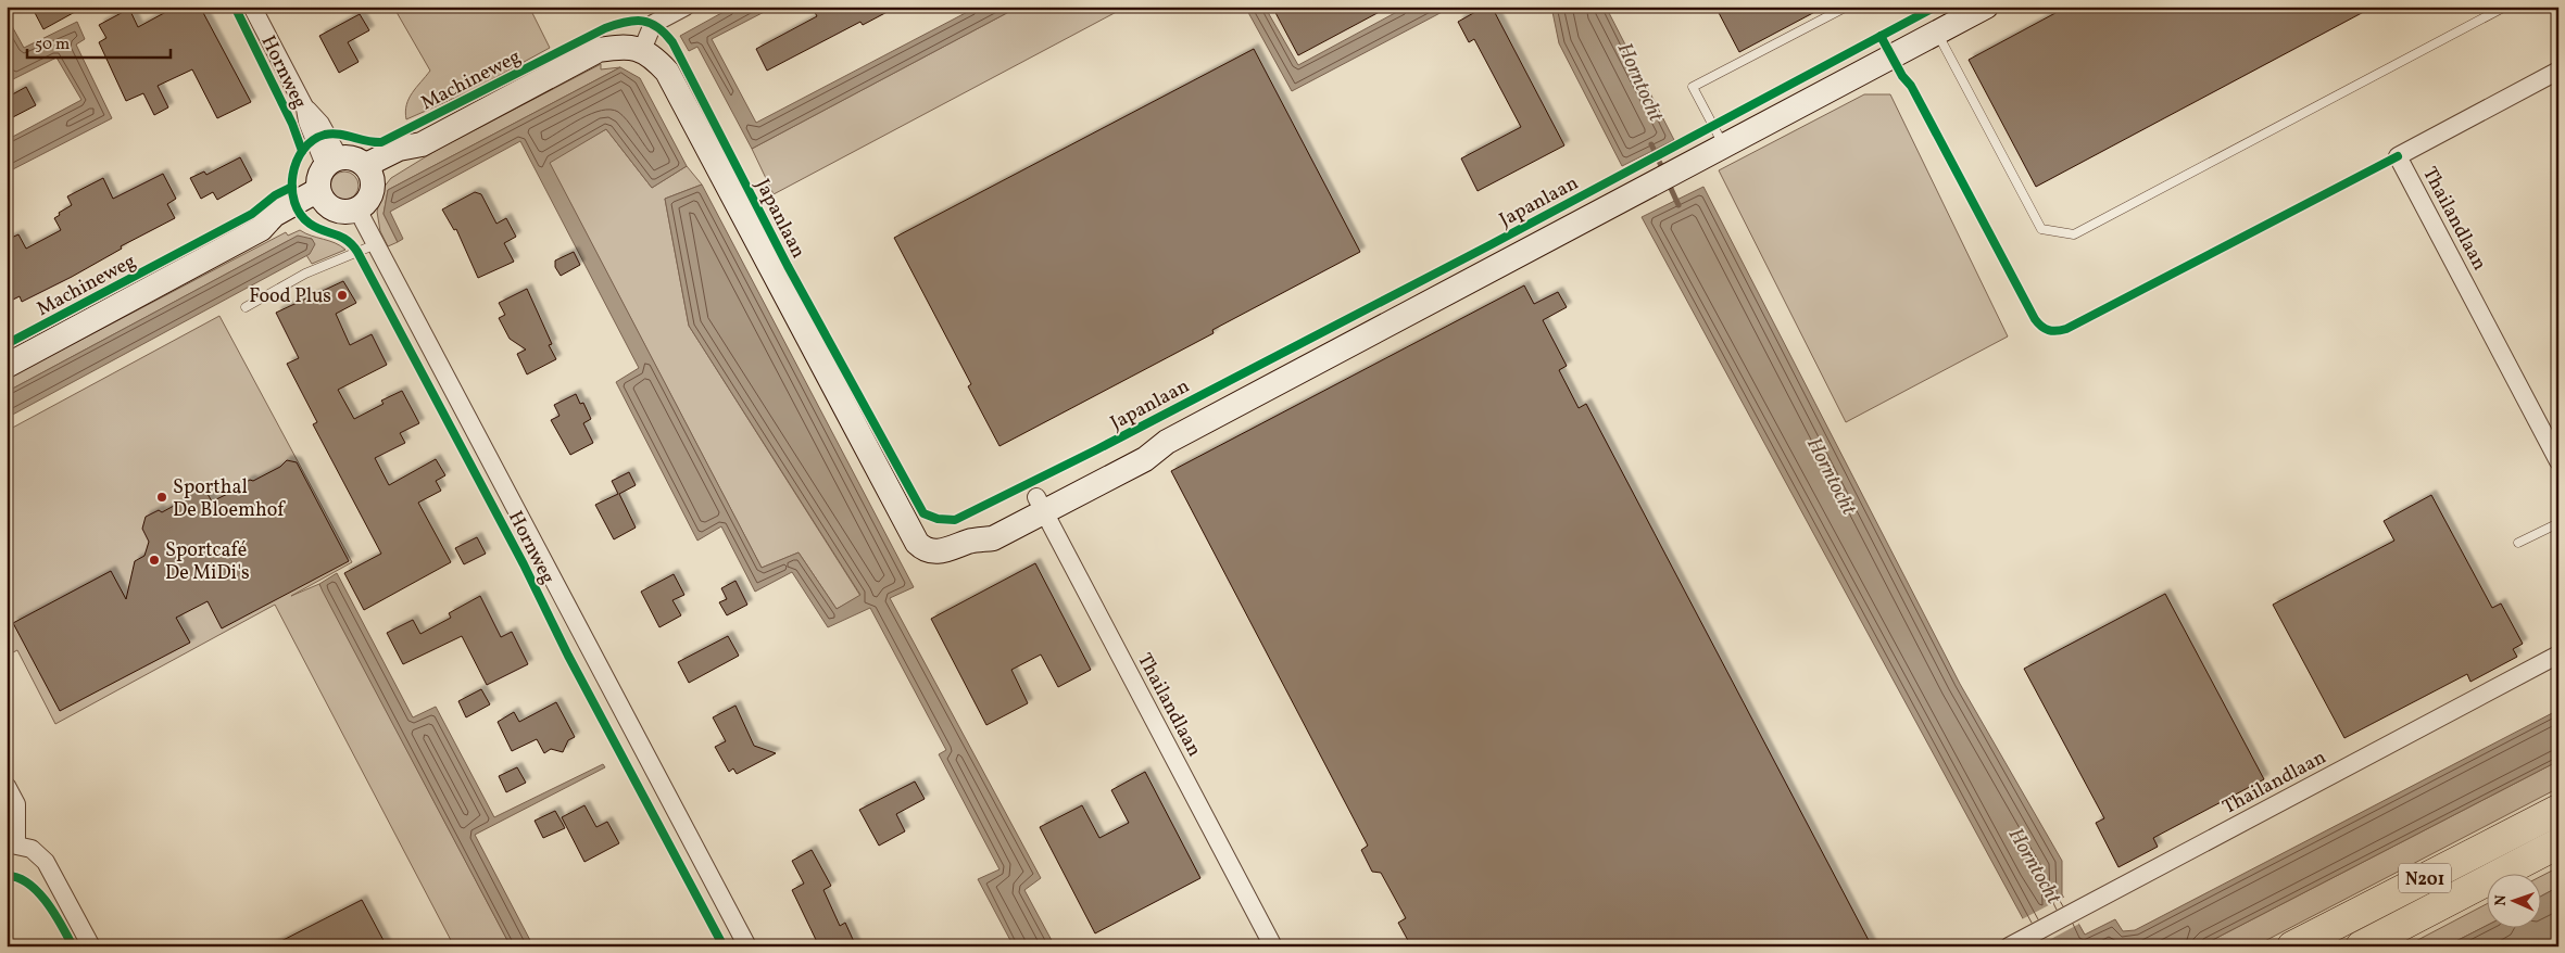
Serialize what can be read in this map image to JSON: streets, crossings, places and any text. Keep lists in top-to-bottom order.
{
  "streets": {
    "highway": ["N201"],
    "street": [
      "Hornweg",
      "Machineweg",
      "Japanlaan",
      "Thailandlaan"
    ]
  },
  "crossings": [
    ["Hornweg", "Machineweg"],
    ["Machineweg", "Japanlaan"],
    ["Japanlaan", "Thailandlaan"]
  ],
  "water": ["Horntocht"],
  "places": ["Food Plus", "Sporthal De Bloemhof", "Sportcafé De MiDi's"],
  "scale_bar": "50 m",
  "north": "left"
}
